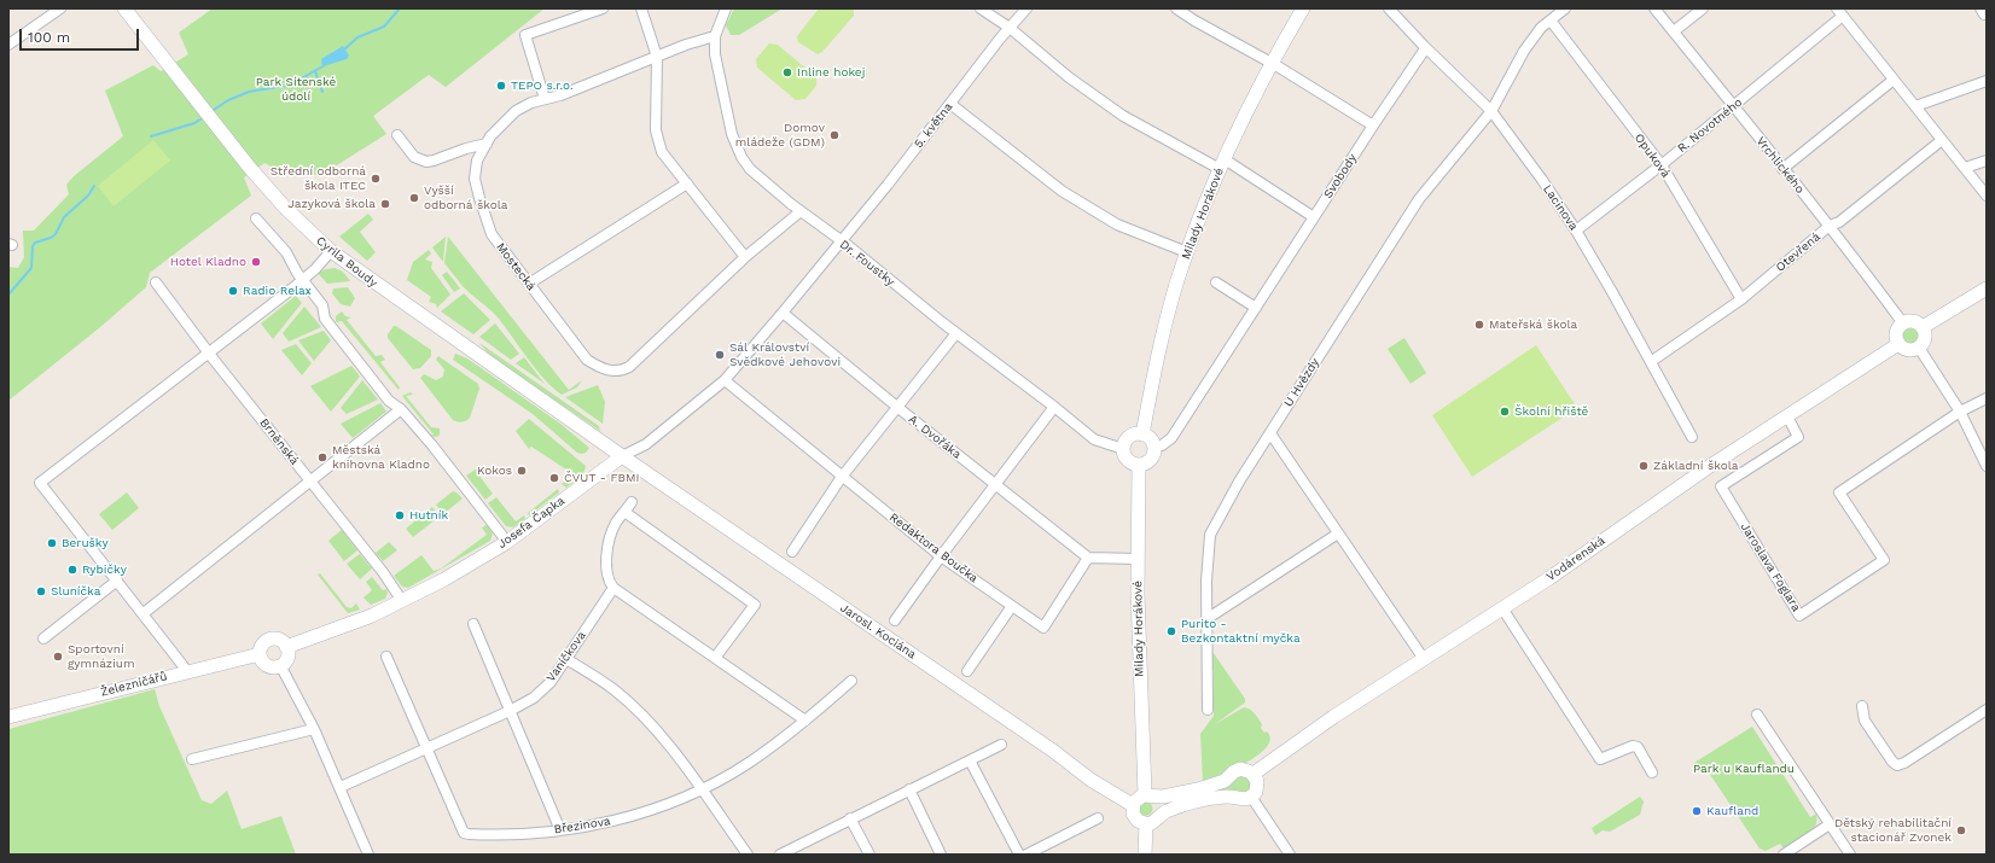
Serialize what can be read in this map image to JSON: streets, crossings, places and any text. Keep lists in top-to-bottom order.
{
  "streets": {
    "street": [
      "5. května",
      "R. Novotného",
      "Opuková",
      "Vrchlického",
      "Svobody",
      "Lacinova",
      "Milady Horákové",
      "Otevřená",
      "Cyrila Boudy",
      "Dr. Foustky",
      "Mostecká",
      "U Hvězdy",
      "A. Dvořáka",
      "Brněnská",
      "Josefa Čapka",
      "Redaktora Boučka",
      "Vodárenská",
      "Jaroslava Foglara",
      "Jarosl. Kociána",
      "Vaníčkova",
      "Železničářů",
      "Březinova"
    ]
  },
  "crossings": [
    ["5. května", "Dr. Foustky"],
    ["5. května", "Josefa Čapka"],
    ["R. Novotného", "Opuková"],
    ["R. Novotného", "Vrchlického"],
    ["R. Novotného", "Lacinova"],
    ["Opuková", "Otevřená"],
    ["Opuková", "U Hvězdy"],
    ["Vrchlického", "Otevřená"],
    ["Vrchlického", "Vodárenská"],
    ["Svobody", "Lacinova"],
    ["Svobody", "Milady Horákové"],
    ["Svobody", "Dr. Foustky"],
    ["Lacinova", "Otevřená"],
    ["Lacinova", "U Hvězdy"],
    ["Milady Horákové", "Dr. Foustky"],
    ["Cyrila Boudy", "Josefa Čapka"],
    ["Cyrila Boudy", "Jarosl. Kociána"],
    ["Dr. Foustky", "Mostecká"],
    ["Dr. Foustky", "Josefa Čapka"],
    ["A. Dvořáka", "Josefa Čapka"],
    ["A. Dvořáka", "Redaktora Boučka"],
    ["Brněnská", "Josefa Čapka"],
    ["Josefa Čapka", "Redaktora Boučka"],
    ["Josefa Čapka", "Jarosl. Kociána"],
    ["Josefa Čapka", "Železničářů"],
    ["Vodárenská", "Jaroslava Foglara"],
    ["Vaníčkova", "Březinova"]
  ],
  "parks": ["Park Sítenské údolí", "Park u Kauflandu"],
  "places": [
    "Inline hokej",
    "TEPO s.r.o.",
    "Domov mládeže (GDM)",
    "Střední odborná škola ITEC",
    "Vyšší odborná škola",
    "Jazyková škola",
    "Hotel Kladno",
    "Radio Relax",
    "Mateřská škola",
    "Sál Království Svědkové Jehovovi",
    "Školní hřiště",
    "Městská knihovna Kladno",
    "Základní škola",
    "Kokos",
    "ČVUT - FBMI",
    "Hutník",
    "Berušky",
    "Rybičky",
    "Sluníčka",
    "Purito - Bezkontaktní myčka",
    "Sportovní gymnázium",
    "Kaufland",
    "Dětský rehabilitační stacionář Zvonek"
  ],
  "scale_bar": "100 m"
}
